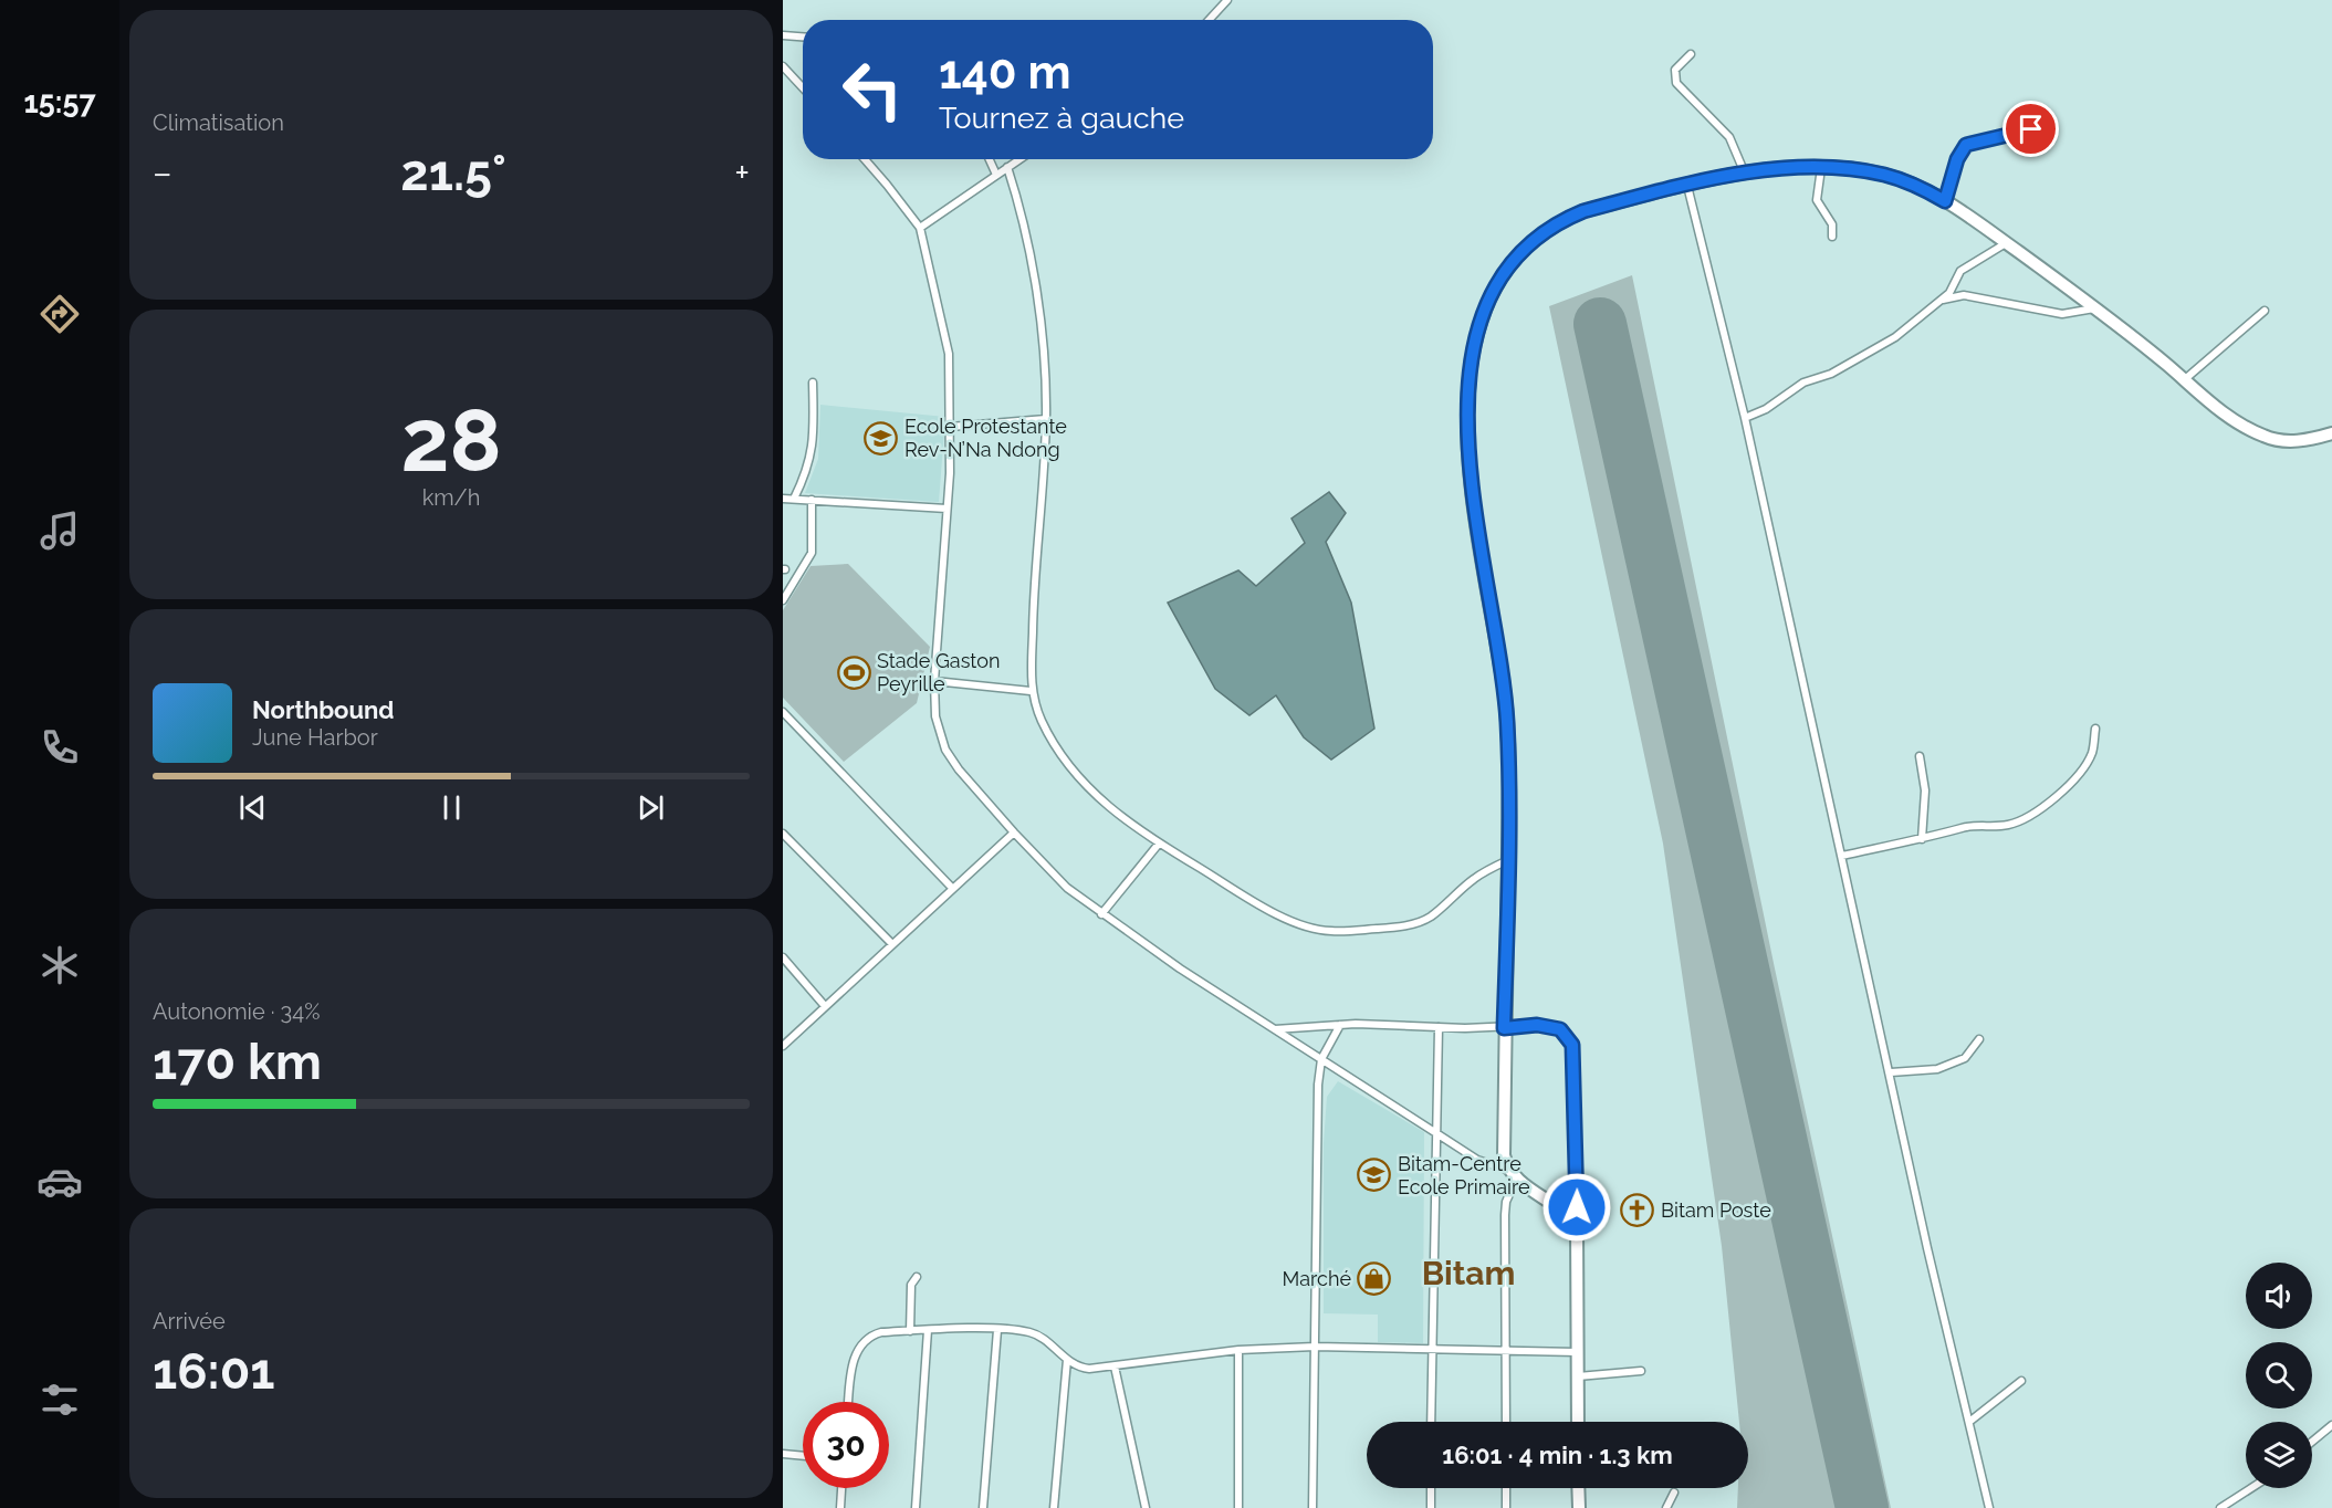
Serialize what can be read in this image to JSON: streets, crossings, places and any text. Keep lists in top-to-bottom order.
{
  "districts": ["Bitam"],
  "places": {
    "school or university": ["Ecole Protestante Rev-N’Na Ndong", "Bitam-Centre Ecole Primaire"],
    "sports": ["Stade Gaston Peyrille"],
    "church": ["Bitam Poste"],
    "shop": ["Marché"]
  },
  "page": {
    "tabs": "15:57",
    "tile": [
      "Climatisation",
      ["28", "km/h"],
      ["Autonomie · 34%", "170 km"],
      ["Arrivée", "16:01"]
    ],
    "turn": ["140 m", "Tournez à gauche"],
    "heat": ["−", "21.5°", "+"],
    "song": ["Northbound", "June Harbor"],
    "limit": "30",
    "trip": "16:01 · 4 min · 1.3 km"
  }
}
